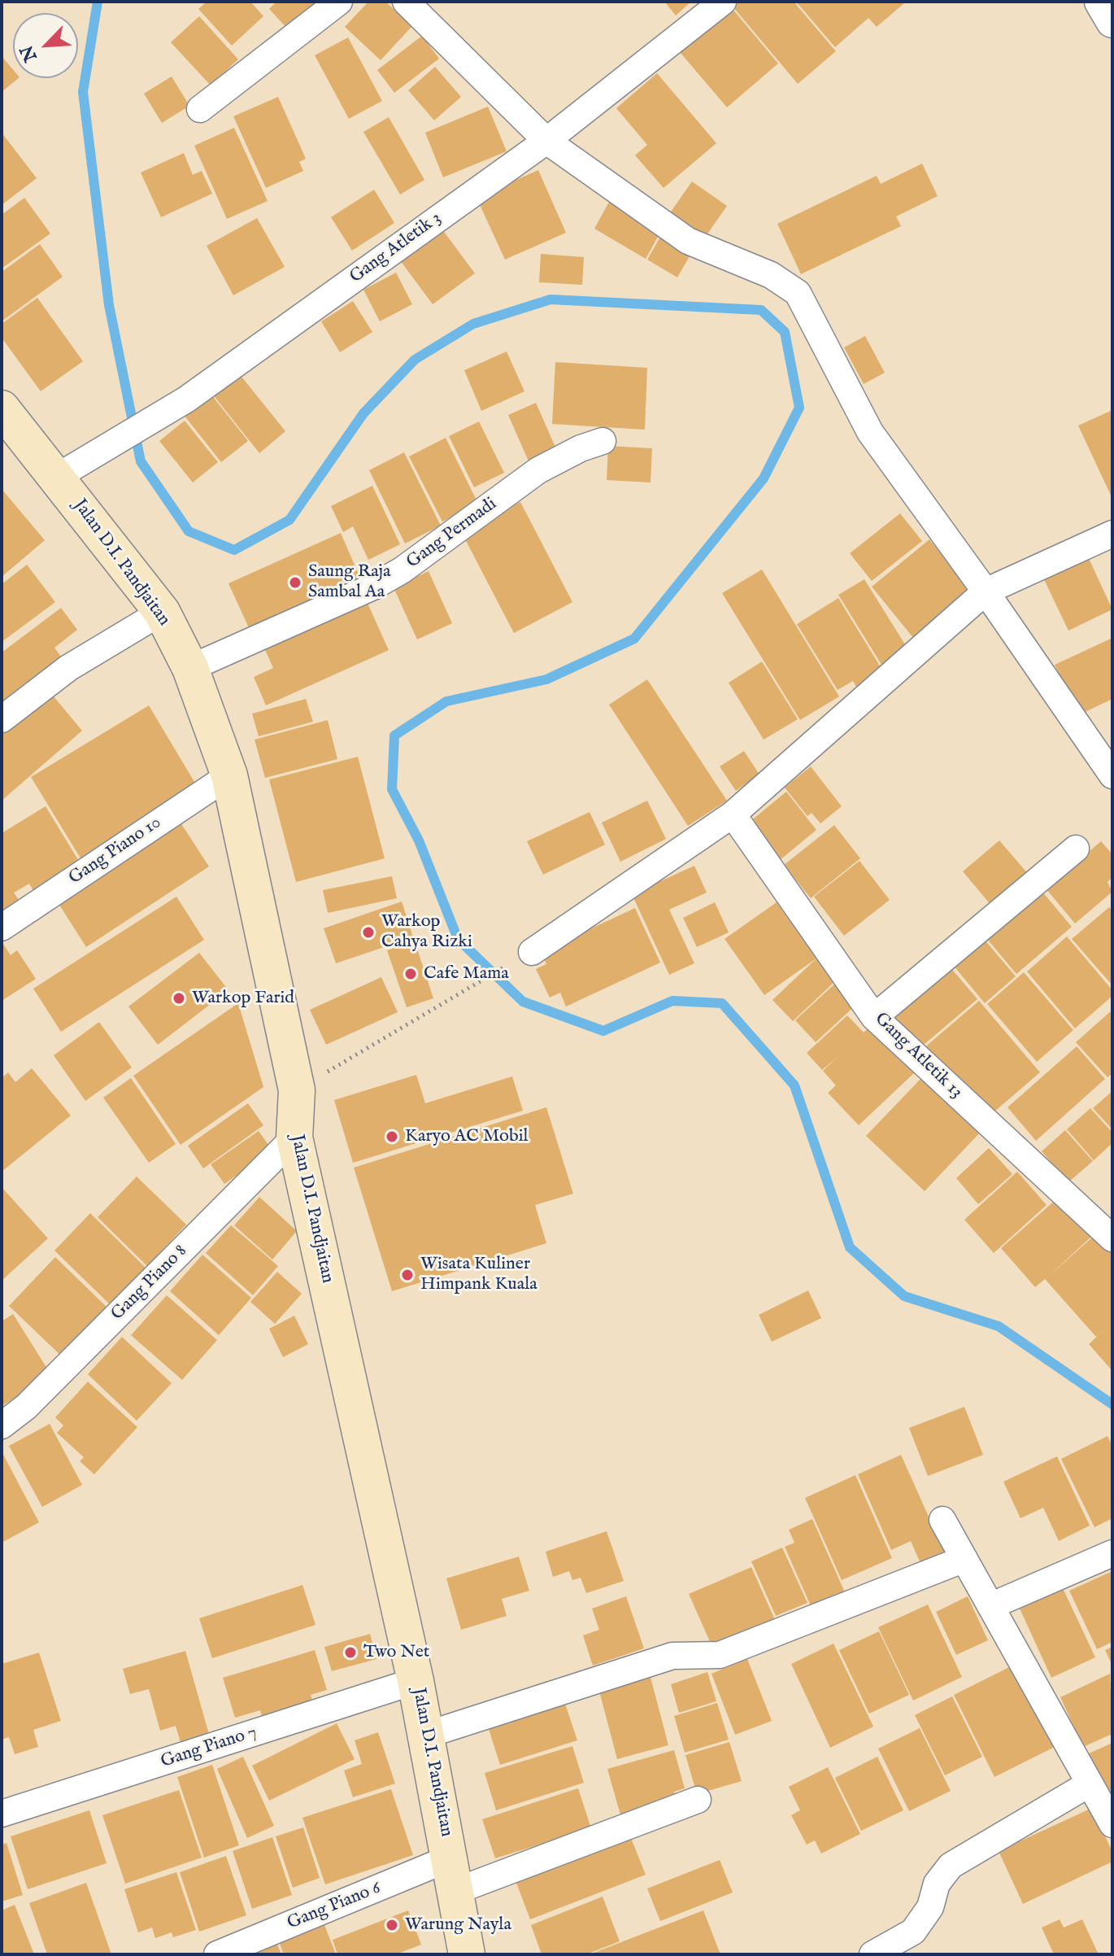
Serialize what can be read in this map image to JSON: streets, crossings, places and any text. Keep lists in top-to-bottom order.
{
  "streets": {
    "main road": ["Jalan D.I. Pandjaitan"],
    "street": [
      "Gang Atletik 3",
      "Gang Permadi",
      "Gang Piano 10",
      "Gang Atletik 13",
      "Gang Piano 8",
      "Gang Piano 7",
      "Gang Piano 6"
    ]
  },
  "crossings": [
    ["Gang Atletik 3", "Jalan D.I. Pandjaitan"],
    ["Gang Permadi", "Jalan D.I. Pandjaitan"],
    ["Jalan D.I. Pandjaitan", "Gang Piano 10"],
    ["Jalan D.I. Pandjaitan", "Gang Piano 8"],
    ["Jalan D.I. Pandjaitan", "Gang Piano 7"],
    ["Jalan D.I. Pandjaitan", "Gang Piano 6"]
  ],
  "places": [
    "Saung Raja Sambal Aa",
    "Warkop Cahya Rizki",
    "Cafe Mama",
    "Warkop Farid",
    "Karyo AC Mobil",
    "Wisata Kuliner Himpank Kuala",
    "Two Net",
    "Warung Nayla"
  ],
  "north": "bottom left"
}
